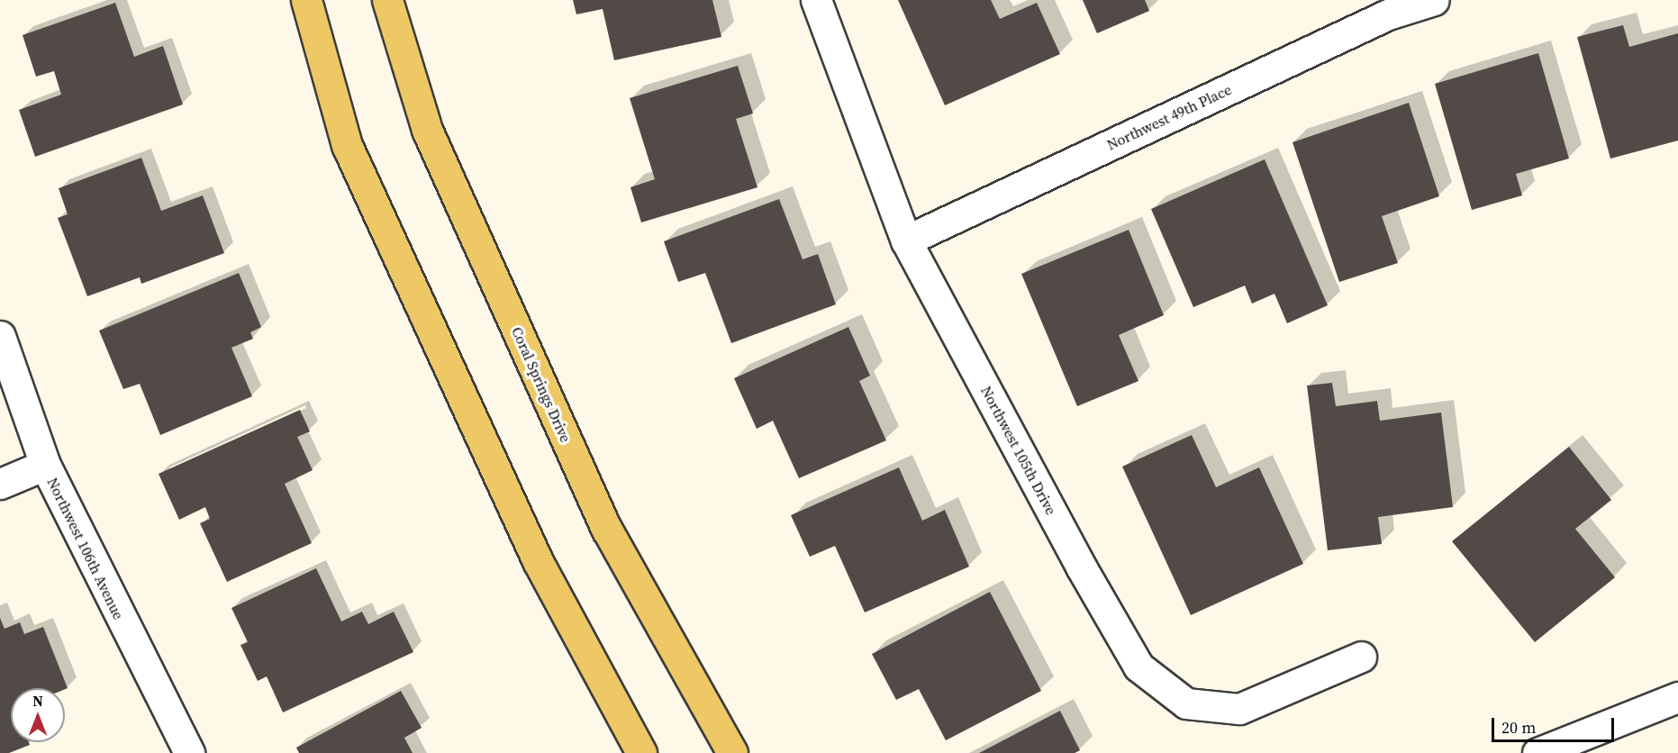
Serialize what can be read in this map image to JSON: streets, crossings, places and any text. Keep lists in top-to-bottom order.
{
  "streets": {
    "main road": ["Coral Springs Drive"],
    "street": ["Northwest 49th Place", "Northwest 105th Drive", "Northwest 106th Avenue"]
  },
  "crossings": [
    ["Northwest 49th Place", "Northwest 105th Drive"]
  ],
  "scale_bar": "20 m",
  "north": "top"
}
